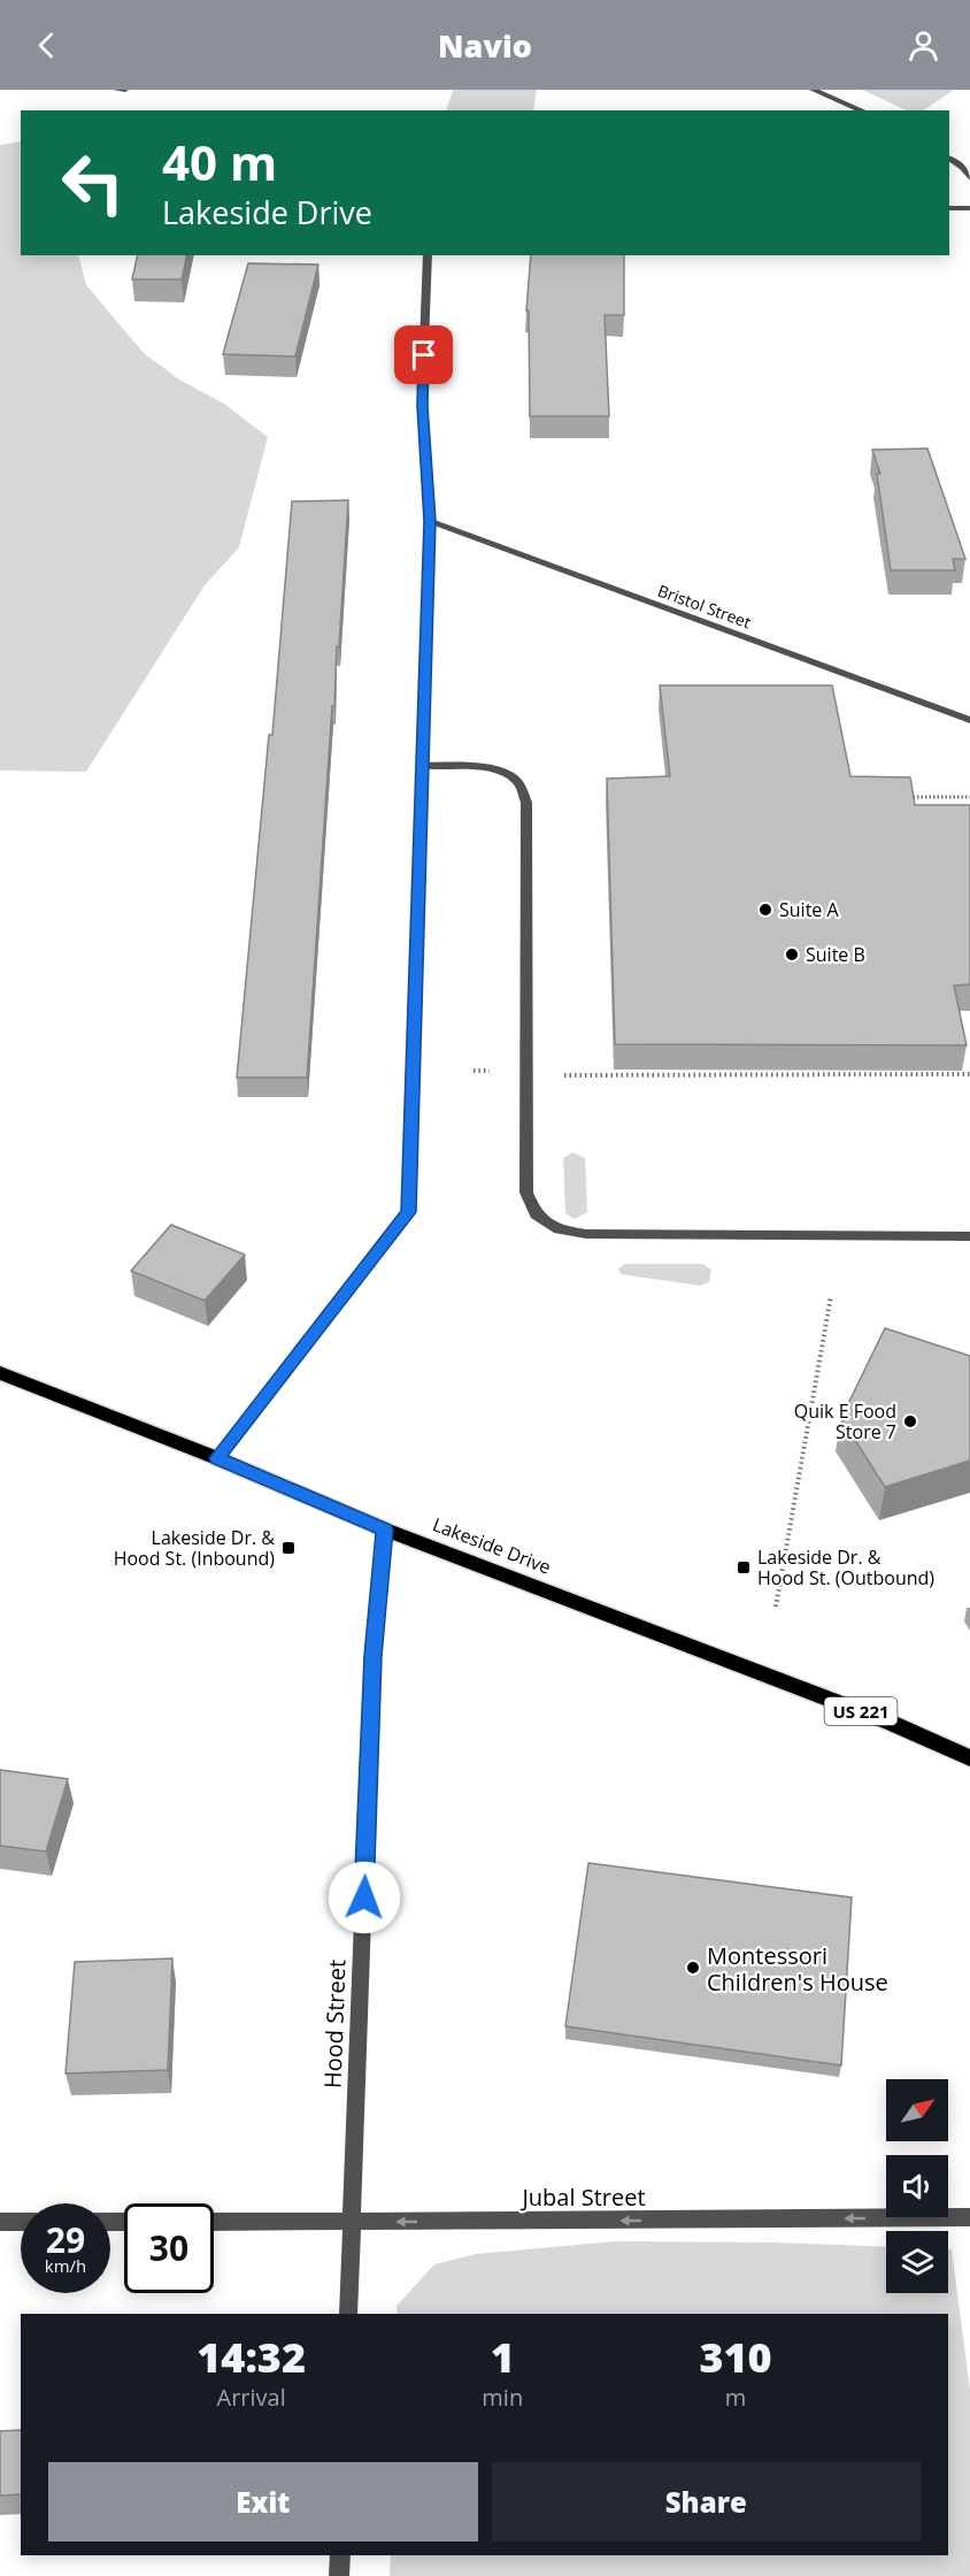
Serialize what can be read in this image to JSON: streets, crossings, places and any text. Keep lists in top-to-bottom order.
{
  "streets": {
    "main road": ["Lakeside Drive", "US 221"],
    "street": ["Bristol Street", "Hood Street", "Jubal Street"]
  },
  "crossings": [
    ["Lakeside Drive", "Hood Street"],
    ["Hood Street", "Jubal Street"]
  ],
  "one_way": ["Jubal Street"],
  "places": {
    "other": [
      "Suite A",
      "Suite B",
      "Quik E Food Store 7",
      "Montessori Children's House"
    ],
    "transit": ["Lakeside Dr. & Hood St. (Inbound)", "Lakeside Dr. & Hood St. (Outbound)"]
  },
  "north": "top right",
  "page": {
    "header": "Navio",
    "turn": ["40 m", "Lakeside Drive"],
    "speed": "29 km/h",
    "limit": "30",
    "eta": [
      "14:32",
      "Arrival",
      "1",
      "min",
      "310",
      "m"
    ],
    "buttons": ["Exit", "Share"]
  }
}
